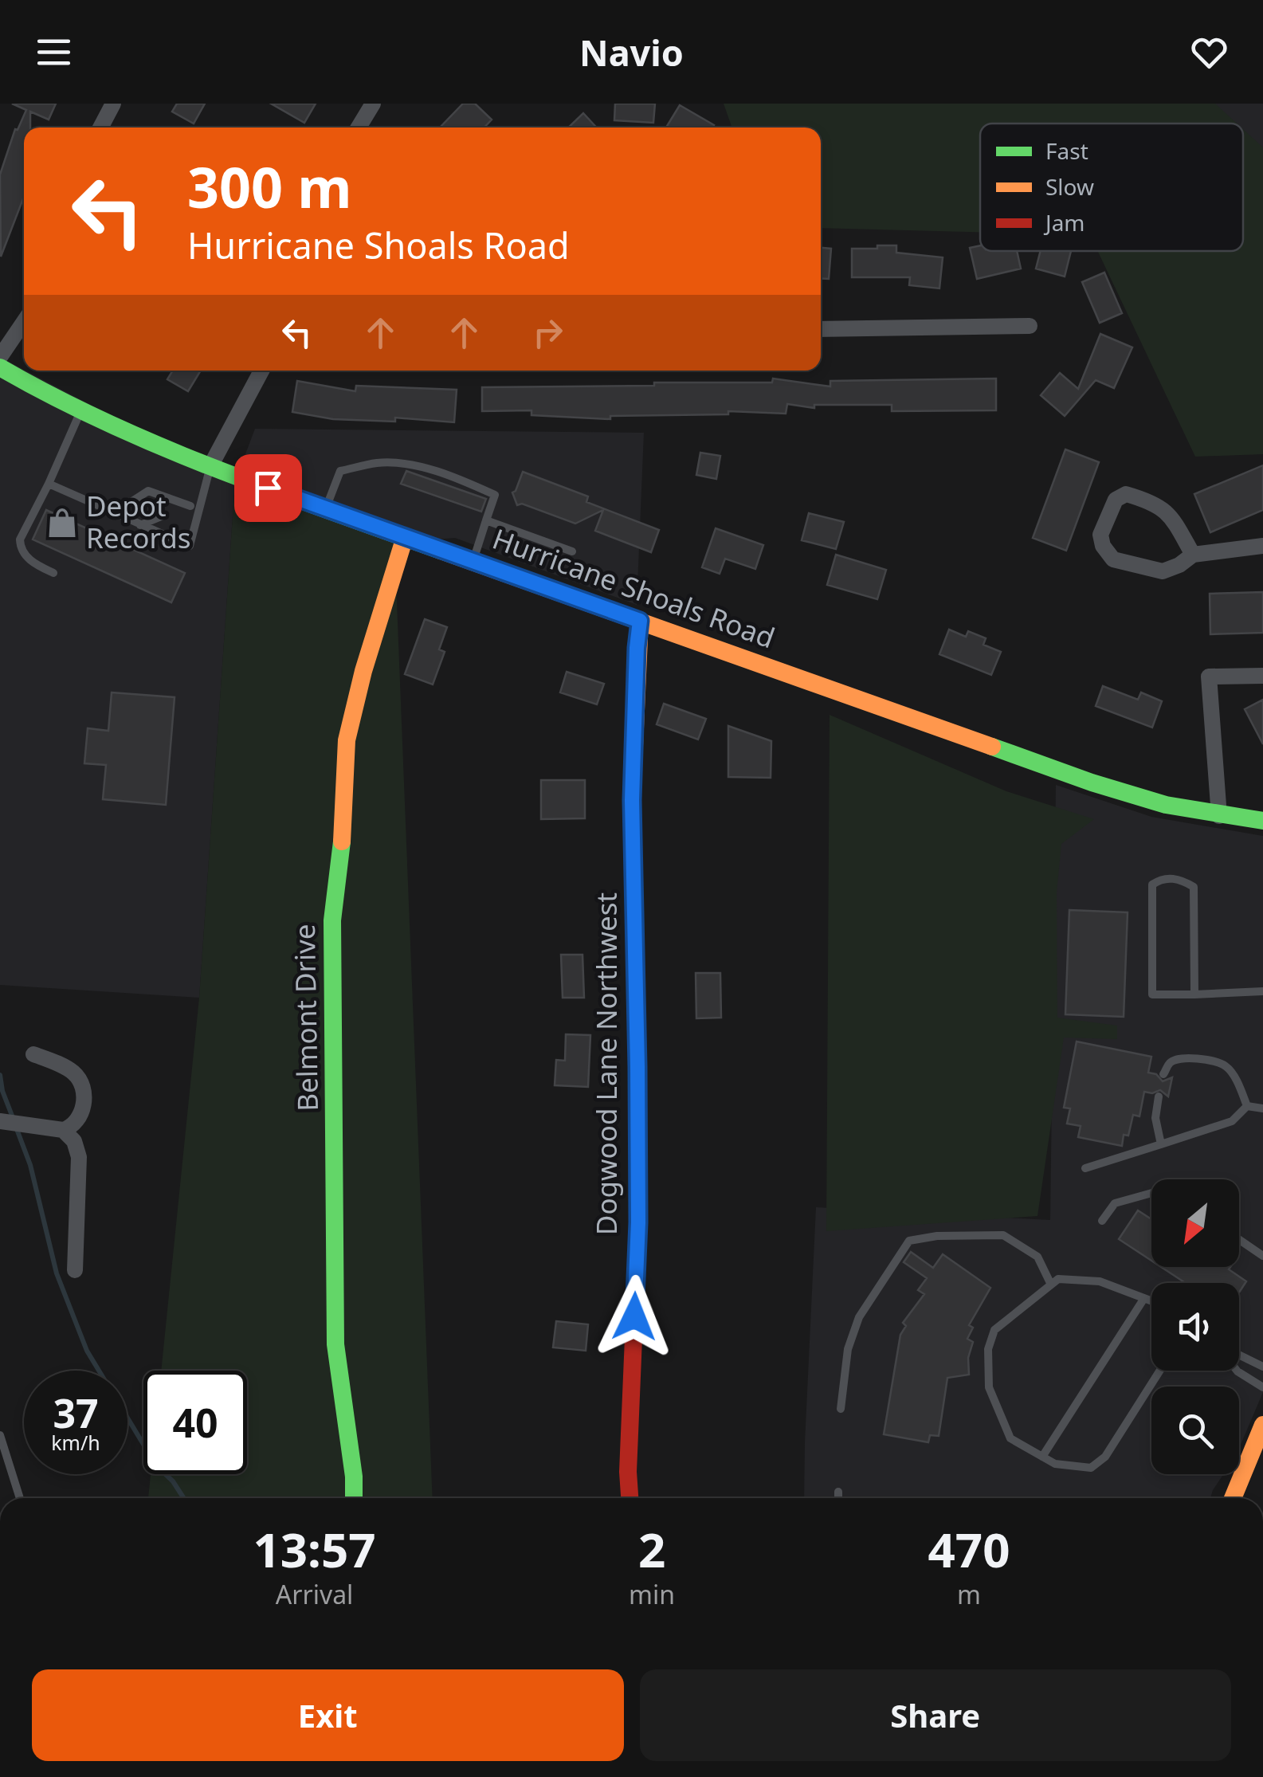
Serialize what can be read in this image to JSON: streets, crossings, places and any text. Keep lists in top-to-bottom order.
{
  "streets": {
    "street": ["Hurricane Shoals Road", "Belmont Drive", "Dogwood Lane Northwest"]
  },
  "crossings": [
    ["Hurricane Shoals Road", "Belmont Drive"],
    ["Hurricane Shoals Road", "Dogwood Lane Northwest"]
  ],
  "places": {
    "shop": ["Depot Records"]
  },
  "legend": ["Fast", "Slow", "Jam"],
  "north": "bottom left",
  "page": {
    "header": "Navio",
    "turn": ["300 m", "Hurricane Shoals Road"],
    "speed": "37 km/h",
    "limit": "40",
    "eta": [
      "13:57",
      "Arrival",
      "2",
      "min",
      "470",
      "m"
    ],
    "buttons": ["Exit", "Share"]
  }
}
